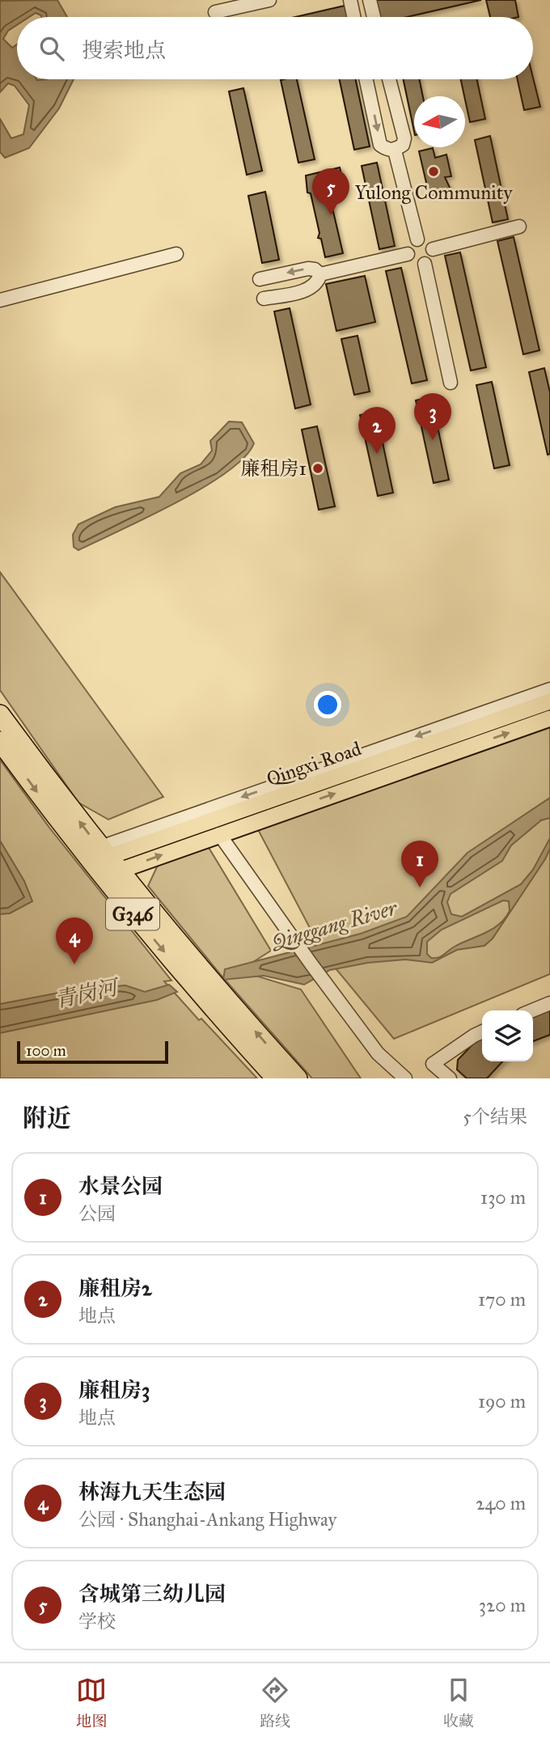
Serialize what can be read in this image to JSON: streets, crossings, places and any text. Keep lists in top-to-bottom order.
{
  "streets": {
    "highway": ["G346"],
    "main road": ["Qingxi Road"]
  },
  "crossings": [
    ["Qingxi Road", "G346"]
  ],
  "water": ["Qinggang River", "青岗河"],
  "places": ["Yulong Community", "廉租房1"],
  "scale_bar": "100 m",
  "north": "left",
  "page": {
    "search": "搜索地点",
    "pins": [
      "5",
      "3",
      "2",
      "1",
      "4"
    ],
    "scale": "100 m",
    "heading": ["附近", "5个结果"],
    "list": [
      {
        "mark": "1",
        "name": "水景公园",
        "note": "公园",
        "value": "130 m"
      },
      {
        "mark": "2",
        "name": "廉租房2",
        "note": "地点",
        "value": "170 m"
      },
      {
        "mark": "3",
        "name": "廉租房3",
        "note": "地点",
        "value": "190 m"
      },
      {
        "mark": "4",
        "name": "林海九天生态园",
        "note": "公园 · Shanghai-Ankang Highway",
        "value": "240 m"
      },
      {
        "mark": "5",
        "name": "含城第三幼儿园",
        "note": "学校",
        "value": "320 m"
      }
    ],
    "nav": ["地图", "路线", "收藏"]
  }
}
